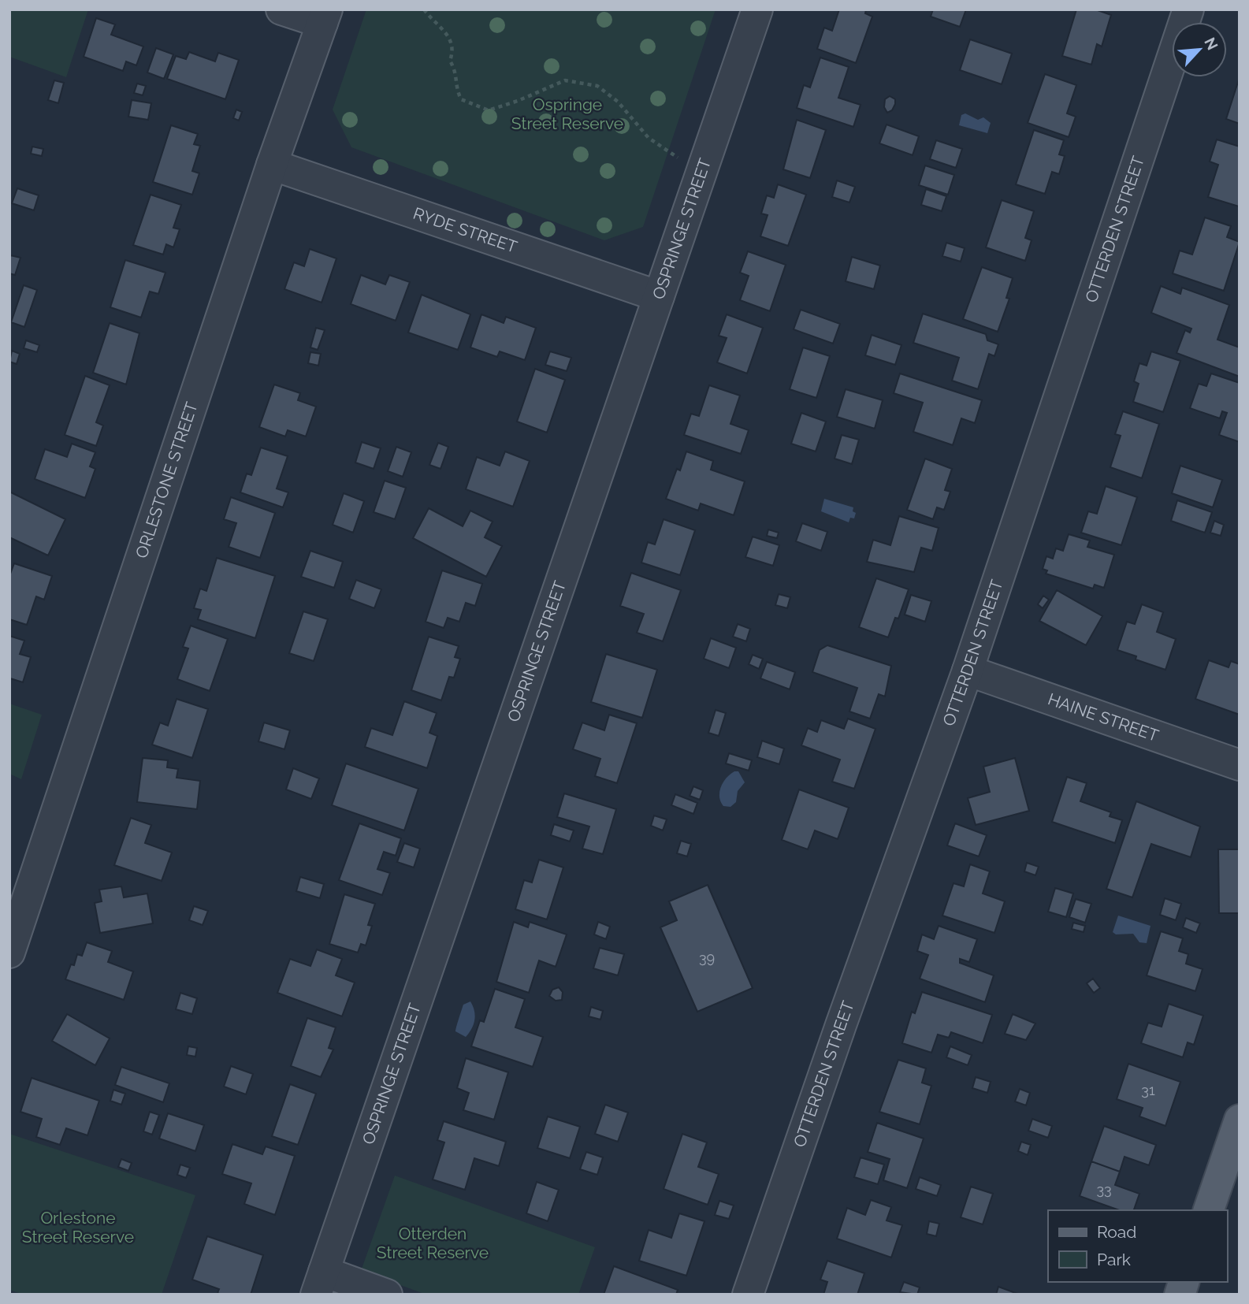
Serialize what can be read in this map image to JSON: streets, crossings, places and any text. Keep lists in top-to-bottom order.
{
  "streets": {
    "street": [
      "OSPRINGE STREET",
      "OTTERDEN STREET",
      "RYDE STREET",
      "ORLESTONE STREET",
      "HAINE STREET"
    ]
  },
  "crossings": [
    ["OSPRINGE STREET", "RYDE STREET"],
    ["OTTERDEN STREET", "HAINE STREET"],
    ["RYDE STREET", "ORLESTONE STREET"]
  ],
  "parks": ["Ospringe Street Reserve", "Orlestone Street Reserve", "Otterden Street Reserve"],
  "house_numbers": ["39", "31", "33"],
  "legend": ["Road", "Park"],
  "north": "top right"
}
